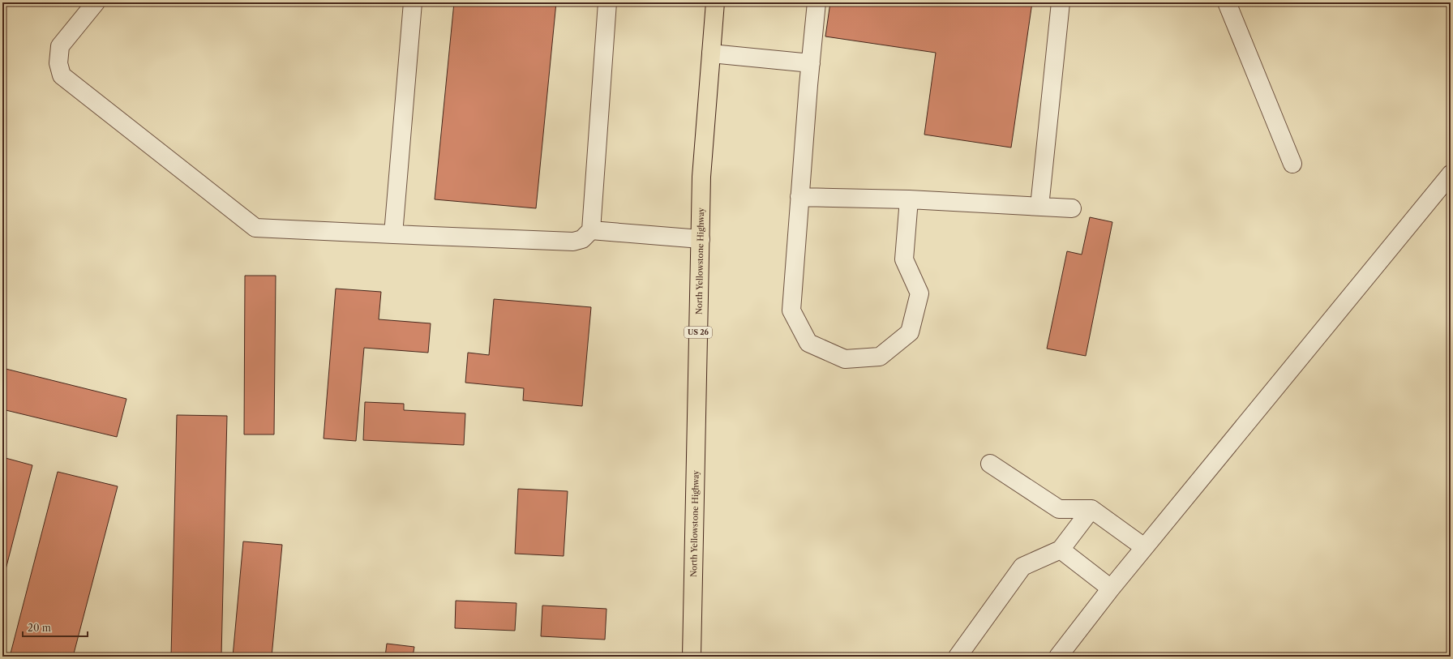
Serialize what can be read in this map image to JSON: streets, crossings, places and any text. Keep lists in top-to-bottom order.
{
  "streets": {
    "highway": ["North Yellowstone Highway", "US 26"]
  },
  "scale_bar": "20 m"
}
